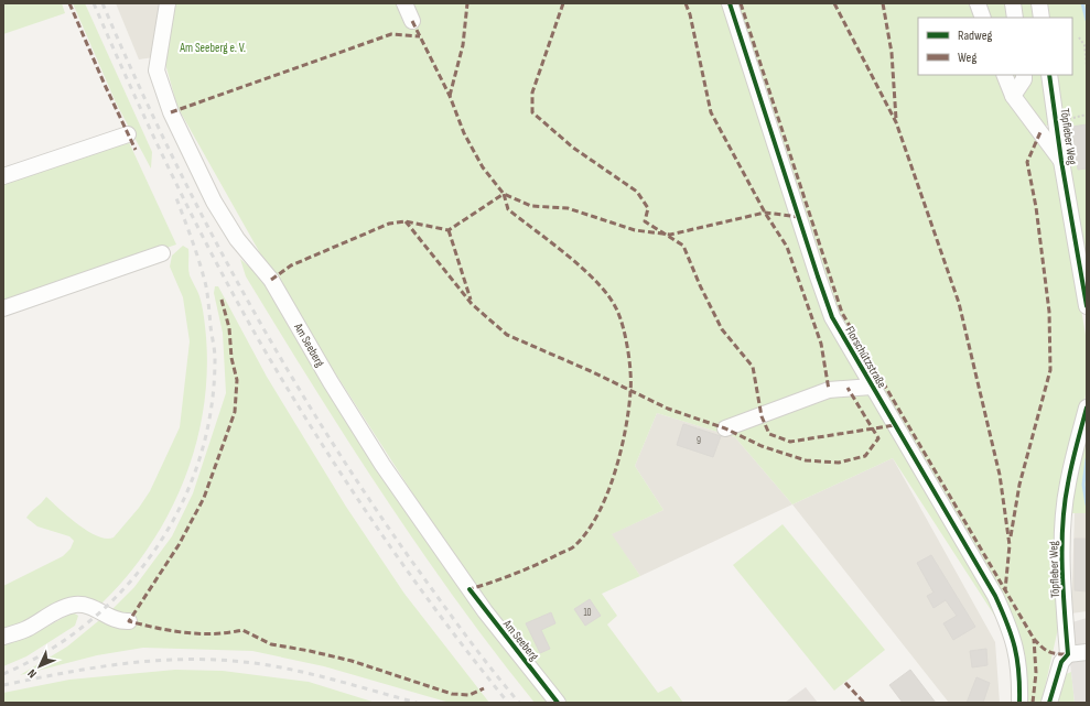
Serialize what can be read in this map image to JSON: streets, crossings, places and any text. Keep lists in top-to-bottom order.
{
  "streets": {
    "street": ["Töpfleber Weg", "Am Seeberg", "Florschützstraße"]
  },
  "parks": ["Am Seeberg e. V."],
  "house_numbers": ["9", "10"],
  "legend": ["Radweg", "Weg"],
  "north": "bottom left"
}
